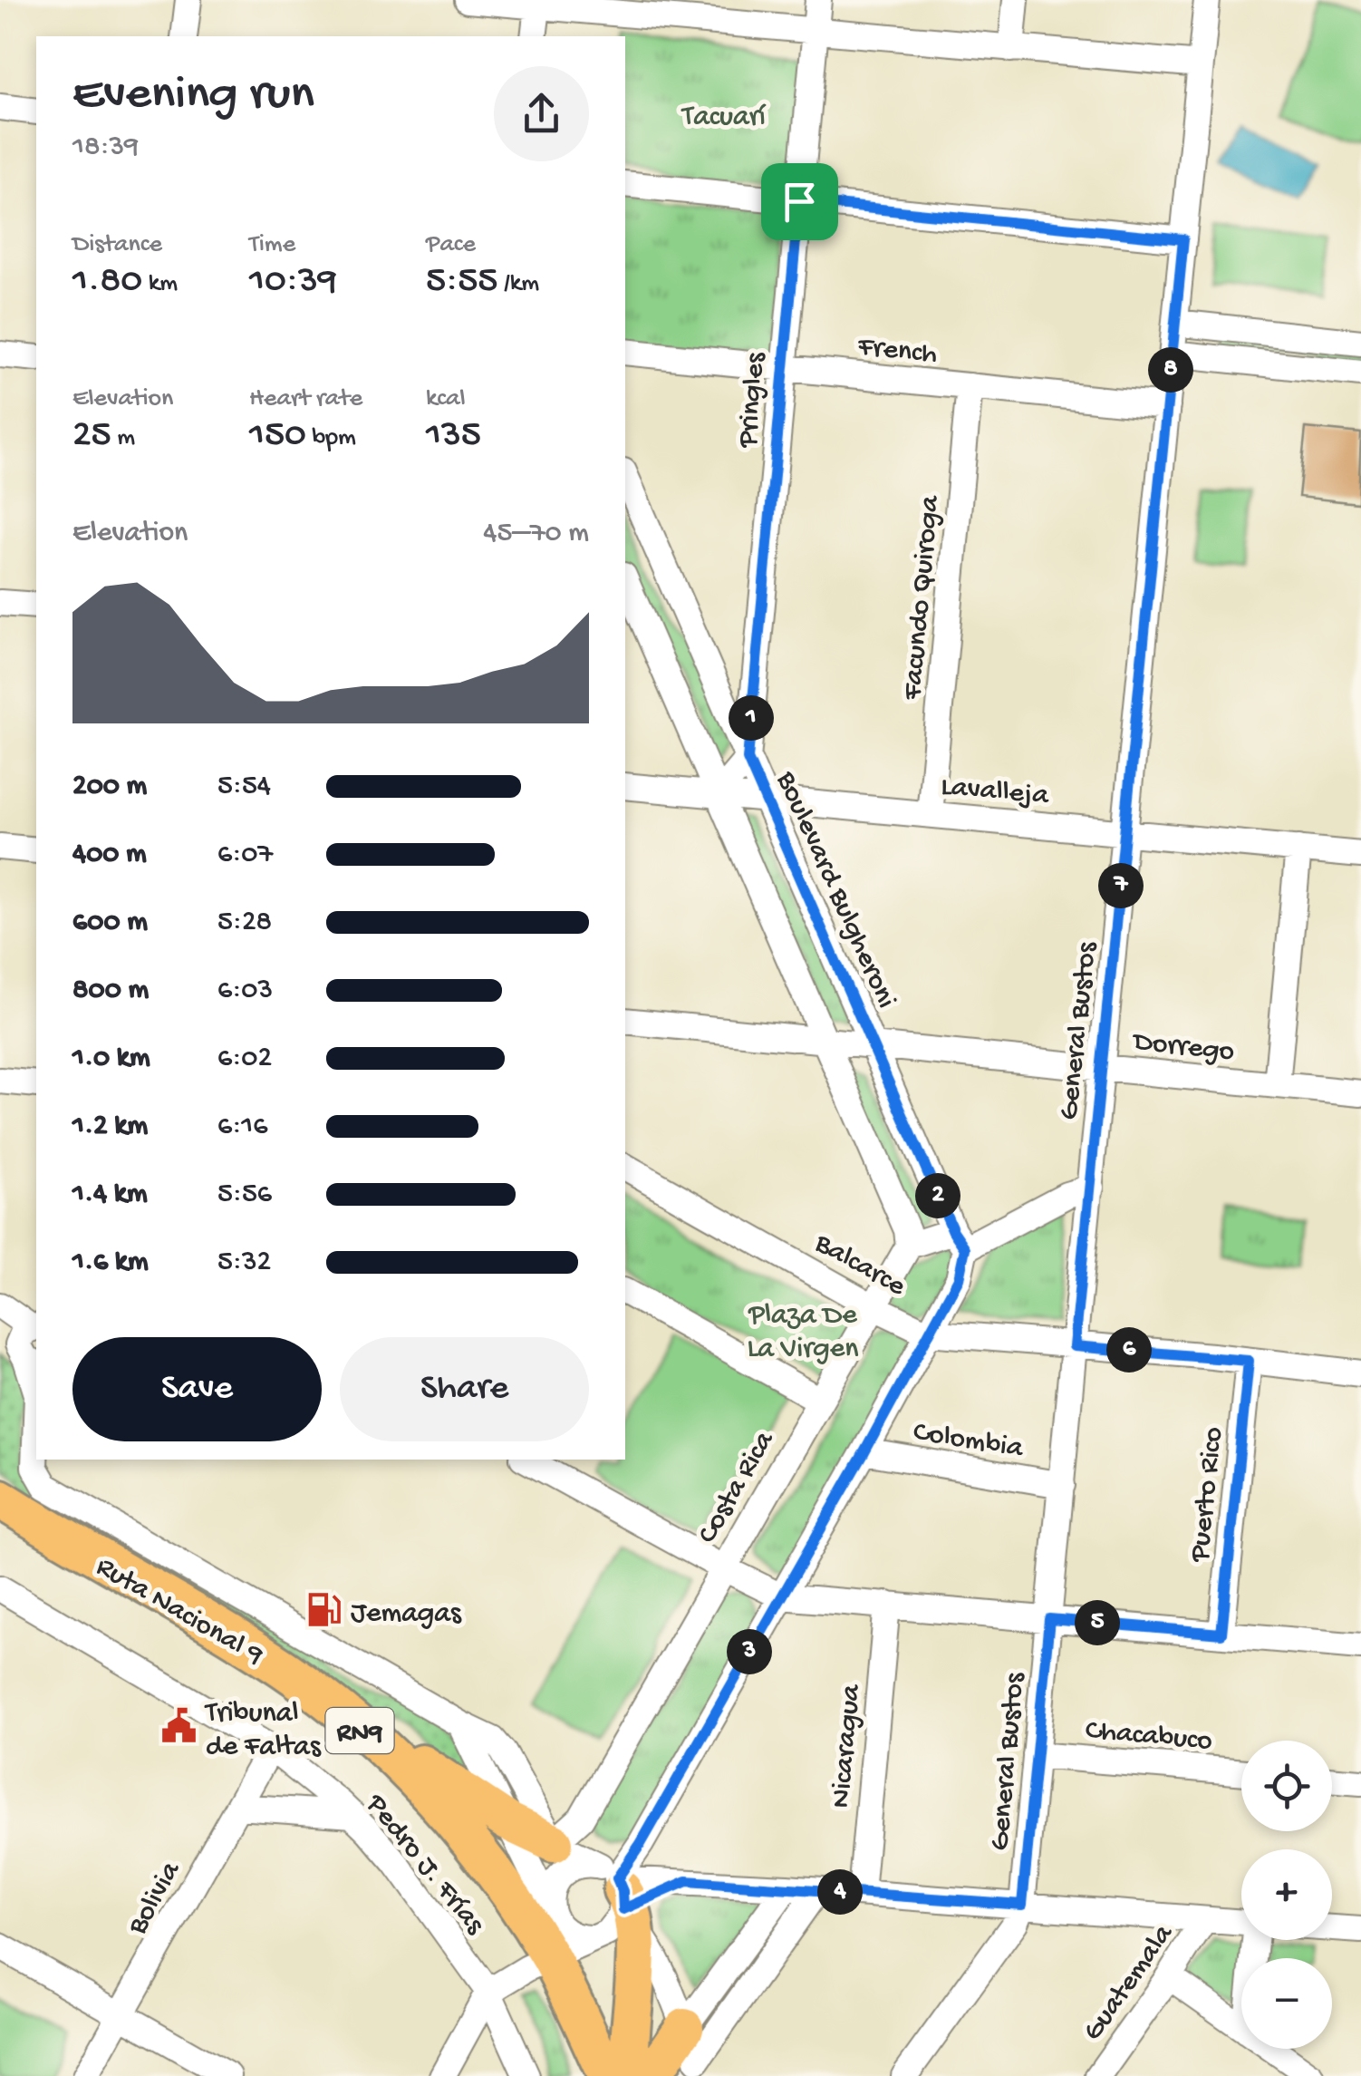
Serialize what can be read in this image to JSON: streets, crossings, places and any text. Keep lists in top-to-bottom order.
{
  "streets": {
    "highway": ["Ruta Nacional 9", "RN9"],
    "street": [
      "French",
      "Pringles",
      "Facundo Quiroga",
      "Lavalleja",
      "Boulevard Bulgheroni",
      "General Bustos",
      "Dorrego",
      "Balcarce",
      "Colombia",
      "Costa Rica",
      "Puerto Rico",
      "Chacabuco",
      "Nicaragua",
      "Pedro J. Frías",
      "Bolivia",
      "Guatemala"
    ]
  },
  "crossings": [
    ["French", "Pringles"],
    ["French", "Facundo Quiroga"],
    ["French", "General Bustos"],
    ["Pringles", "Boulevard Bulgheroni"],
    ["Facundo Quiroga", "Lavalleja"],
    ["Lavalleja", "Boulevard Bulgheroni"],
    ["Lavalleja", "General Bustos"],
    ["Boulevard Bulgheroni", "Dorrego"],
    ["General Bustos", "Dorrego"],
    ["General Bustos", "Balcarce"],
    ["General Bustos", "Colombia"],
    ["General Bustos", "Chacabuco"],
    ["Balcarce", "Costa Rica"],
    ["Balcarce", "Puerto Rico"],
    ["Pedro J. Frías", "Bolivia"]
  ],
  "parks": ["Tacuarí", "Plaza De La Virgen"],
  "places": {
    "fuel station": ["Jemagas"],
    "public building": ["Tribunal de Faltas"]
  },
  "page": {
    "heading": ["Evening run", "18:39"],
    "stats": [
      ["Distance", "1.80 km"],
      ["Time", "10:39"],
      ["Pace", "5:55 /km"],
      ["Elevation", "25 m"],
      ["Heart rate", "150 bpm"],
      ["kcal", "135"]
    ],
    "pins": [
      "8",
      "1",
      "7",
      "2",
      "6",
      "5",
      "3",
      "4"
    ],
    "chart": ["Elevation", "45–70 m"],
    "list": [
      {
        "name": "200 m",
        "note": "5:54"
      },
      {
        "name": "400 m",
        "note": "6:07"
      },
      {
        "name": "600 m",
        "note": "5:28"
      },
      {
        "name": "800 m",
        "note": "6:03"
      },
      {
        "name": "1.0 km",
        "note": "6:02"
      },
      {
        "name": "1.2 km",
        "note": "6:16"
      },
      {
        "name": "1.4 km",
        "note": "5:56"
      },
      {
        "name": "1.6 km",
        "note": "5:32"
      }
    ],
    "buttons": ["Save", "Share"],
    "map_buttons": ["+", "−"]
  }
}
